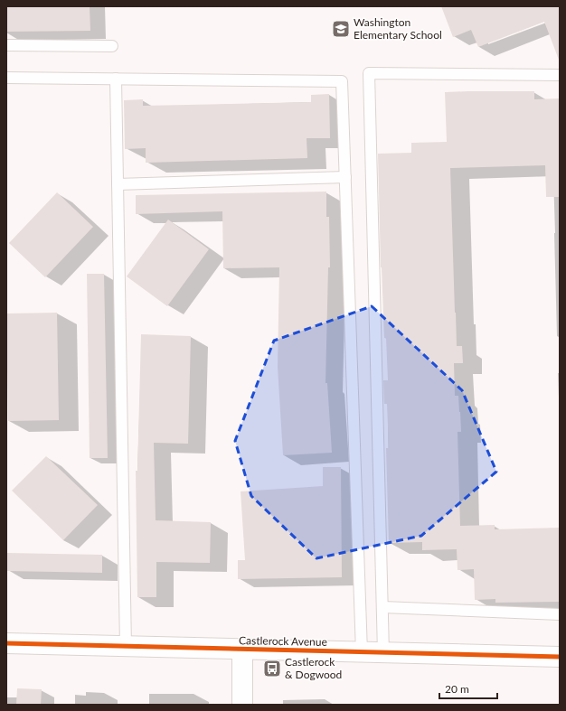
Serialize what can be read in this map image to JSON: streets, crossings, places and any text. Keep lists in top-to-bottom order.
{
  "streets": {
    "street": ["Castlerock Avenue"]
  },
  "places": {
    "school or university": ["Washington Elementary School"],
    "bus stop": ["Castlerock & Dogwood"]
  },
  "scale_bar": "20 m"
}
